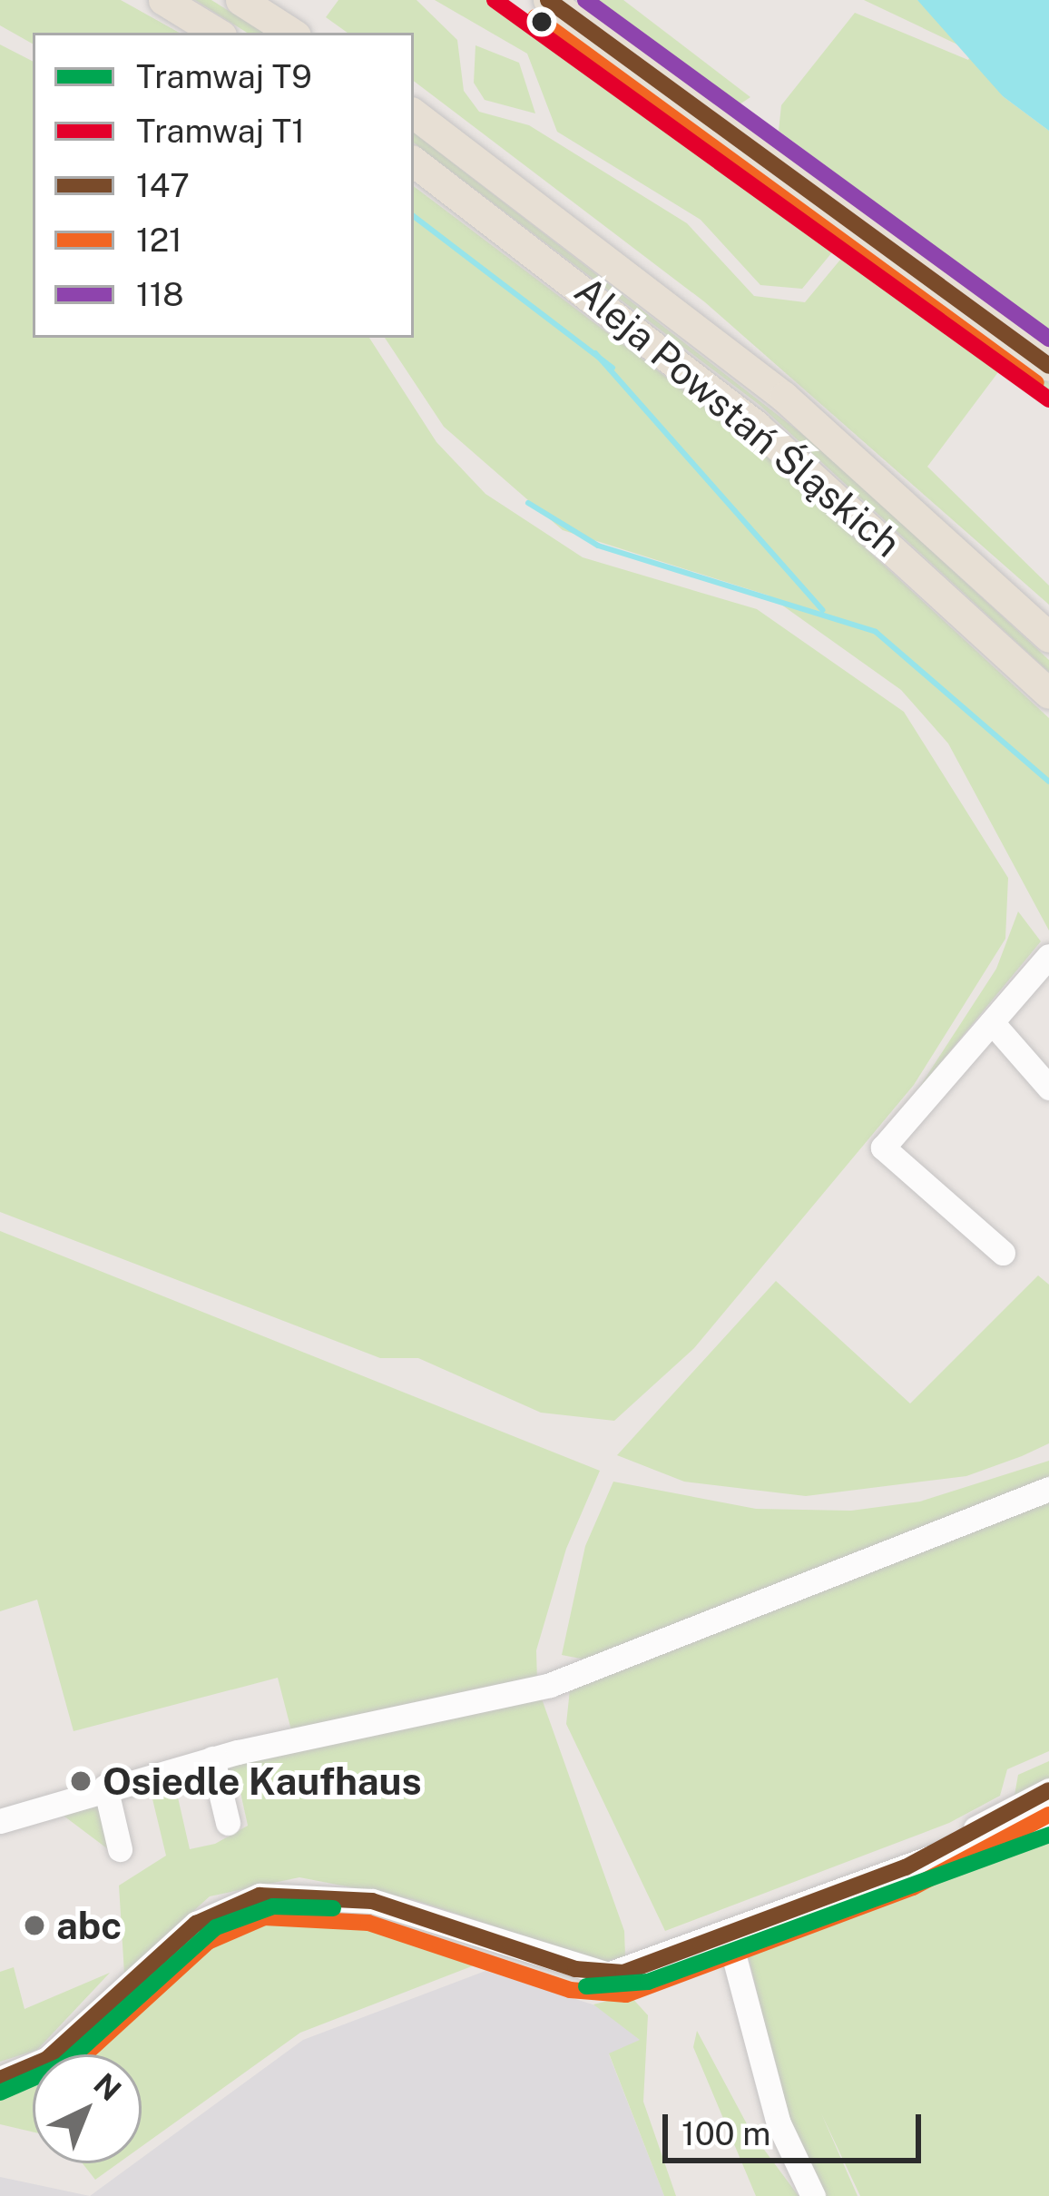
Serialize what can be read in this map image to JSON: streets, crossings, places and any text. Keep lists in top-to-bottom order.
{
  "streets": {
    "main road": ["Aleja Powstań Śląskich"]
  },
  "places": ["Osiedle Kaufhaus", "abc"],
  "lines": [
    "tram line T1",
    "transit line 147",
    "transit line 118",
    "transit line 121",
    "tram line T9"
  ],
  "legend": [
    "Tramwaj T9",
    "Tramwaj T1",
    "147",
    "121",
    "118"
  ],
  "scale_bar": "100 m",
  "north": "top right"
}
